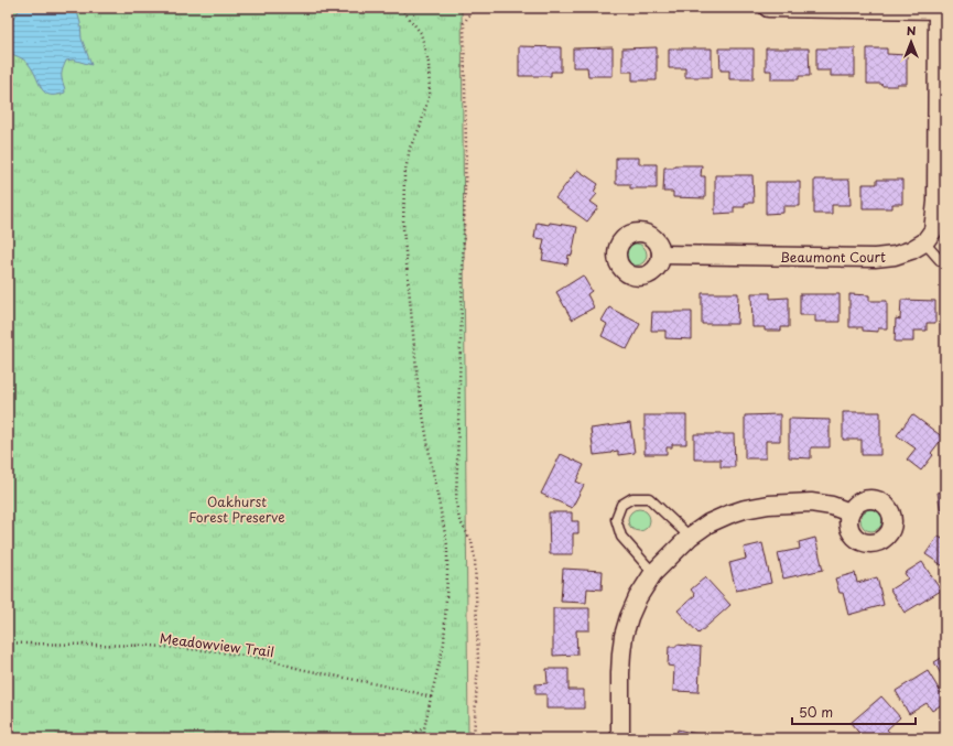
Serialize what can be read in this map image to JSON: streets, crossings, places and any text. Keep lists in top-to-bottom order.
{
  "streets": {
    "street": ["Beaumont Court"],
    "path": ["Meadowview Trail"]
  },
  "parks": ["Oakhurst Forest Preserve"],
  "scale_bar": "50 m",
  "north": "top"
}
